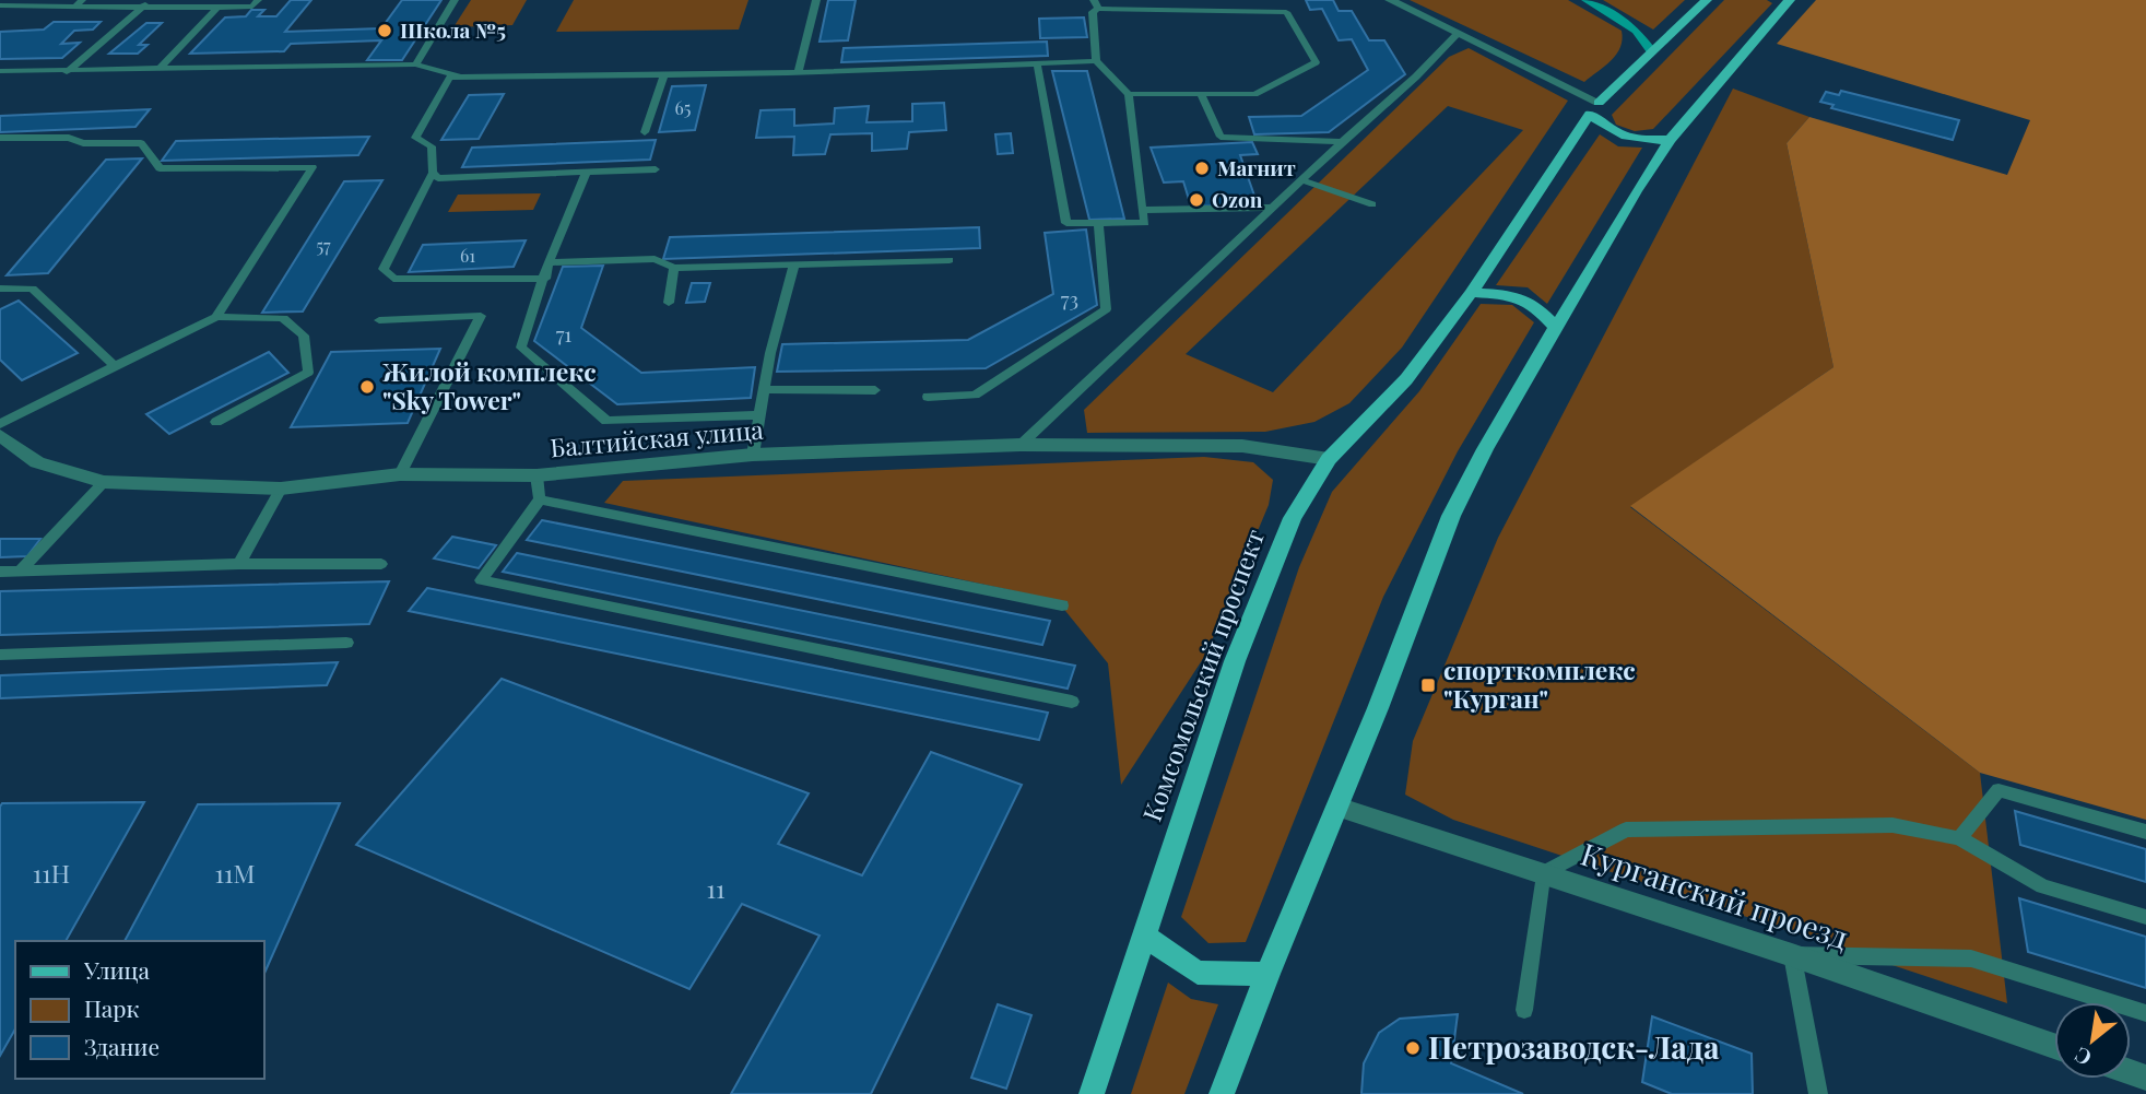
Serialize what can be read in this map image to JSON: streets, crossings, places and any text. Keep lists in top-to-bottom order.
{
  "streets": {
    "main road": ["Комсомольский проспект"],
    "street": ["Балтийская улица", "Курганский проезд"]
  },
  "crossings": [
    ["Балтийская улица", "Комсомольский проспект"]
  ],
  "places": {
    "other": [
      "Школа №5",
      "Магнит",
      "Ozon",
      "Жилой комплекс \"Sky Tower\"",
      "Петрозаводск-Лада"
    ],
    "transit": ["спорткомплекс \"Курган\""]
  },
  "house_numbers": [
    "65",
    "57",
    "61",
    "73",
    "71",
    "11Н",
    "11М",
    "11"
  ],
  "legend": ["Улица", "Парк", "Здание"],
  "north": "bottom left"
}
